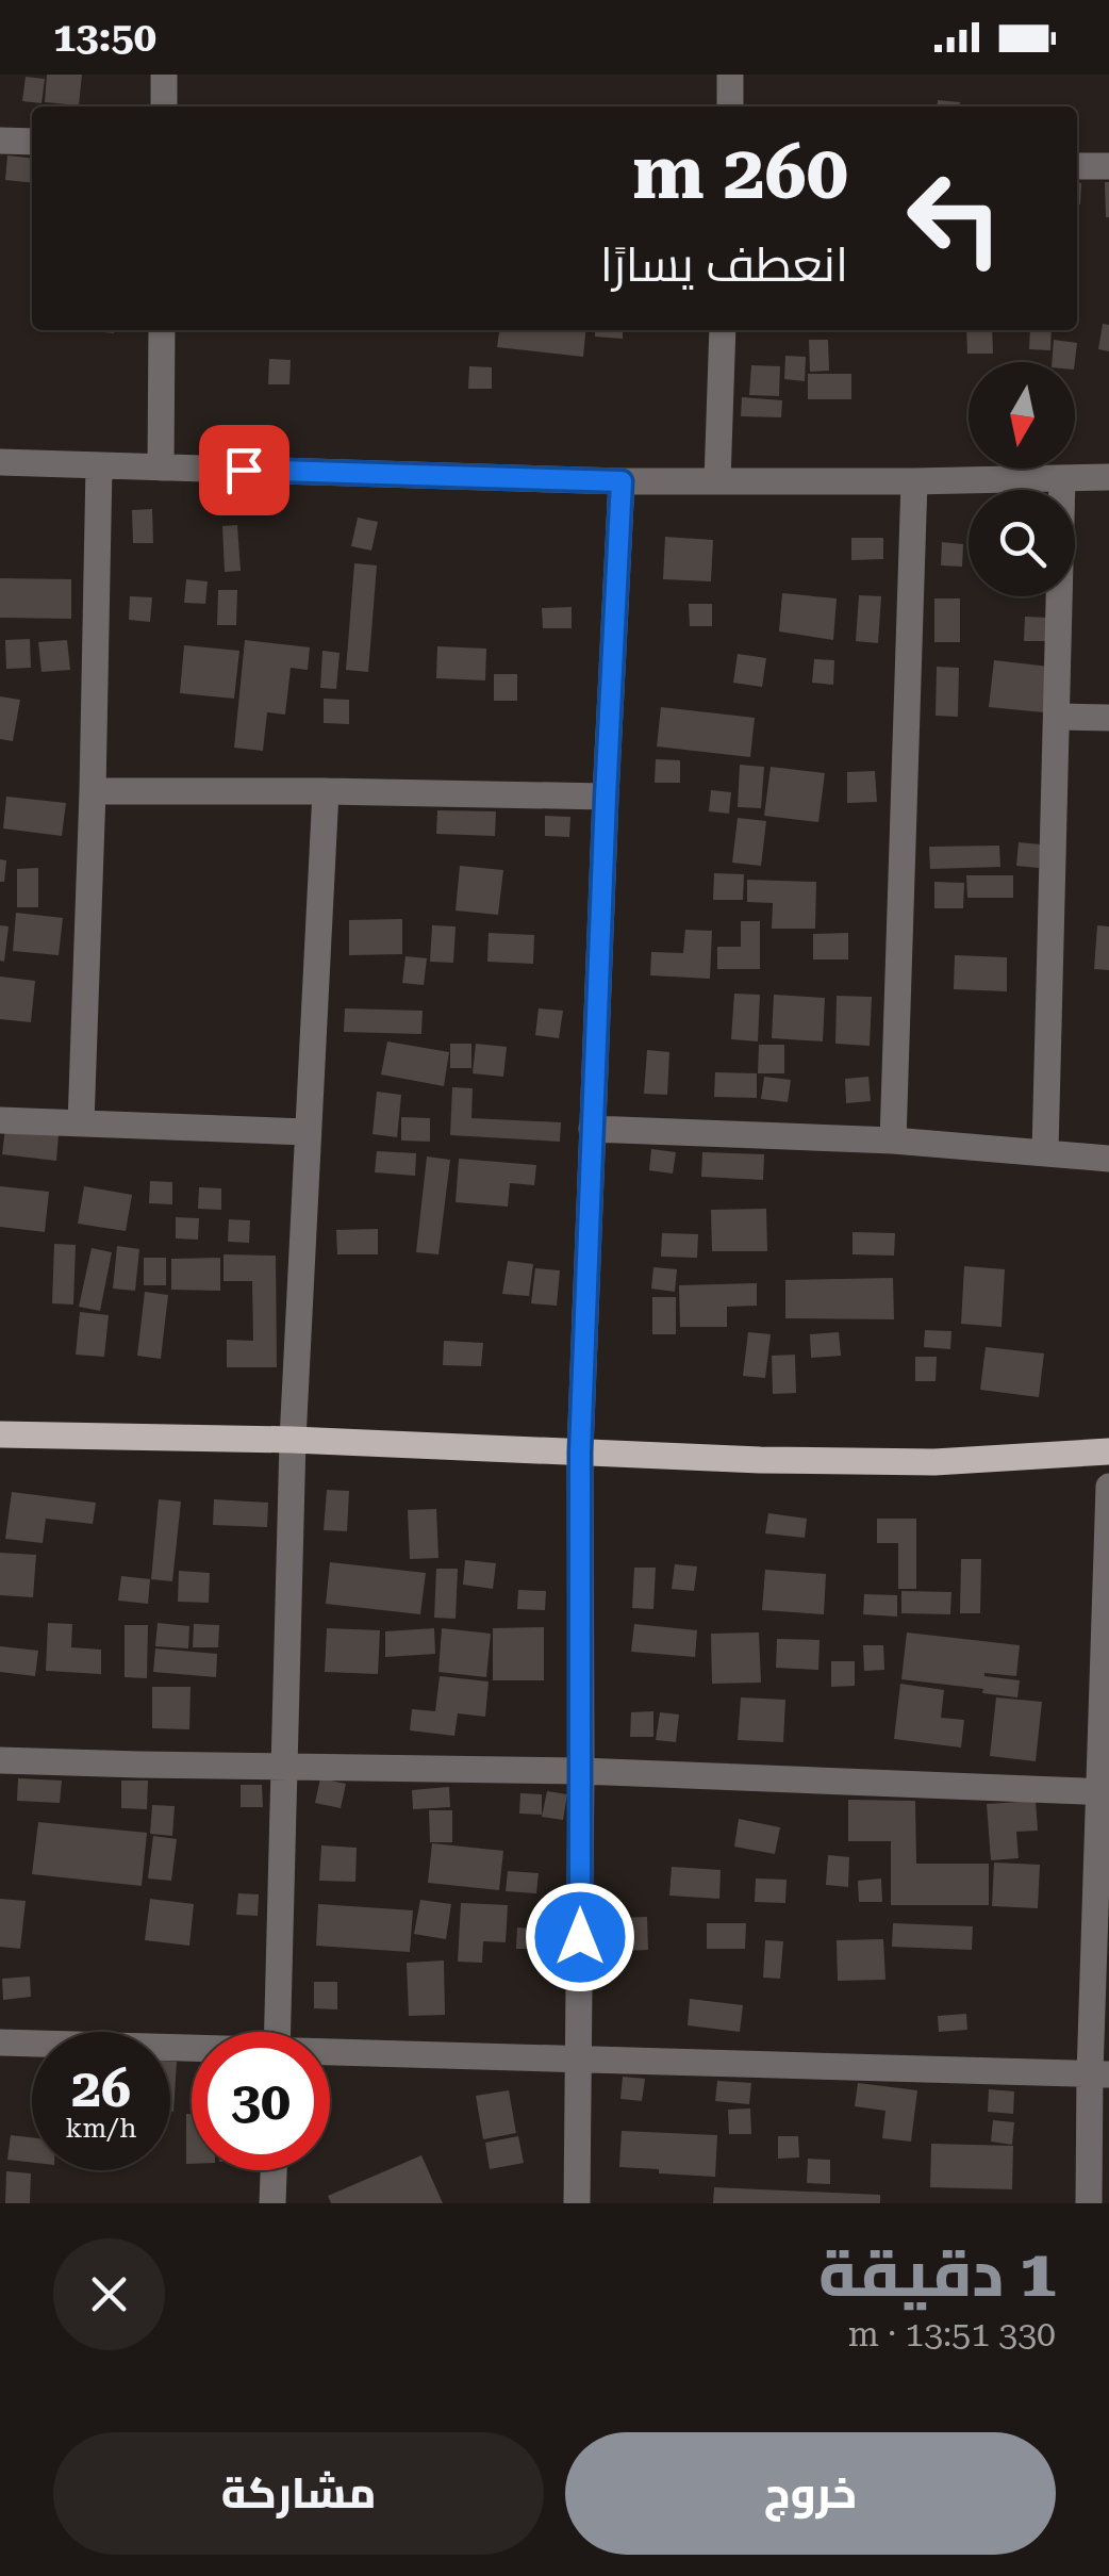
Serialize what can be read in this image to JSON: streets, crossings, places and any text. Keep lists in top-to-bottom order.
{
  "north": "bottom",
  "page": {
    "status": "13:50",
    "turn": ["260 m", "انعطف يسارًا"],
    "speed": "26 km/h",
    "limit": "30",
    "heading": ["1 دقيقة", "330 m · 13:51"],
    "buttons": ["خروج", "مشاركة"]
  }
}
